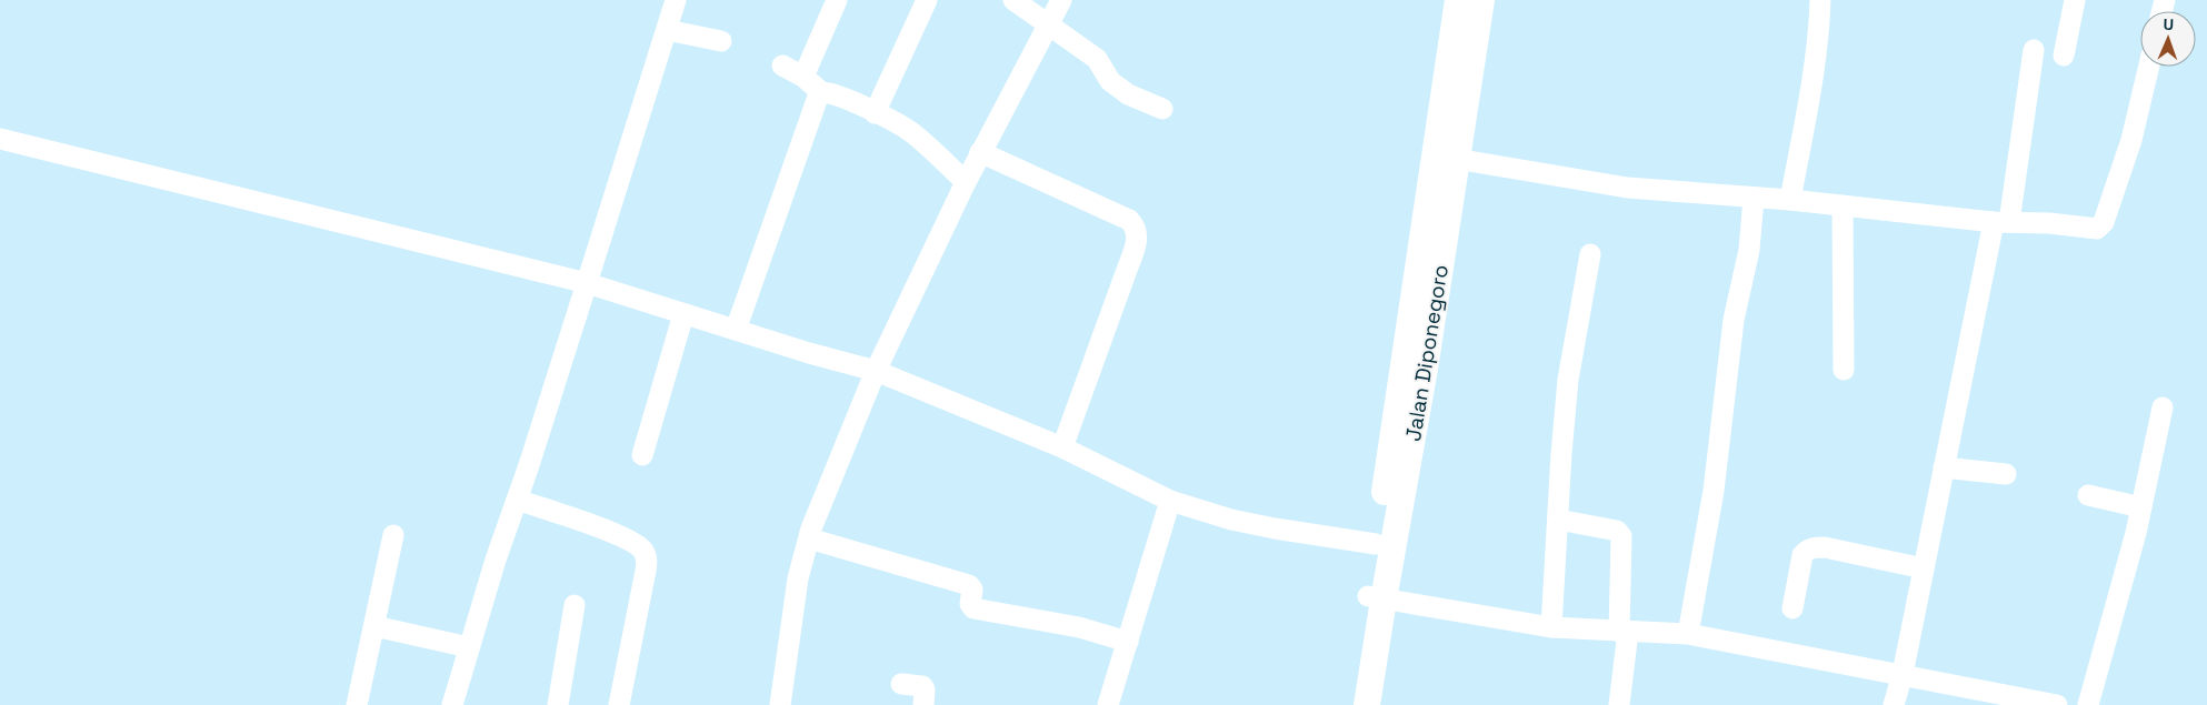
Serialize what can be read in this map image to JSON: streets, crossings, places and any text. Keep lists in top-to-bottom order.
{
  "streets": {
    "main road": ["Jalan Diponegoro"]
  },
  "north": "top"
}
